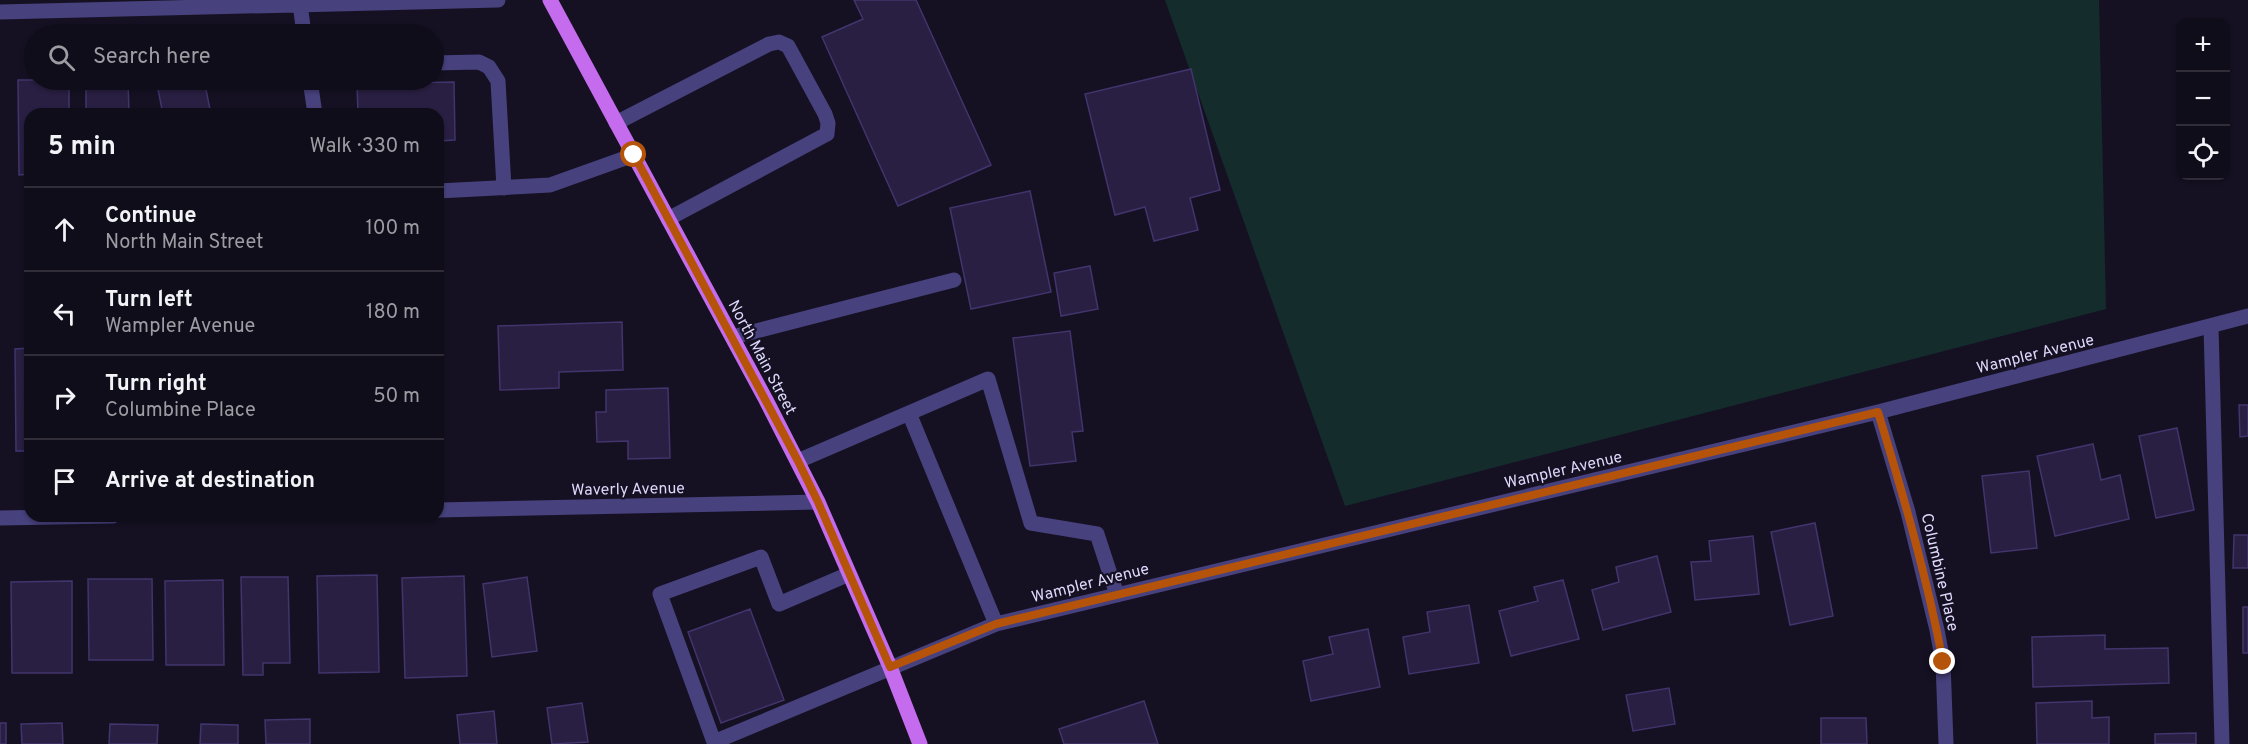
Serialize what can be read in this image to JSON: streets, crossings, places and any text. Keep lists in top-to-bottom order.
{
  "streets": {
    "main road": ["North Main Street"],
    "street": ["Wampler Avenue", "Waverly Avenue", "Columbine Place"]
  },
  "crossings": [
    ["Wampler Avenue", "North Main Street"],
    ["Wampler Avenue", "Columbine Place"],
    ["North Main Street", "Waverly Avenue"]
  ],
  "page": {
    "map_buttons": ["+", "−"],
    "search": "Search here",
    "heading": ["5 min", "Walk · 330 m"],
    "list": [
      ["Continue", "North Main Street", "100 m"],
      ["Turn left", "Wampler Avenue", "180 m"],
      ["Turn right", "Columbine Place", "50 m"],
      "Arrive at destination"
    ]
  }
}
